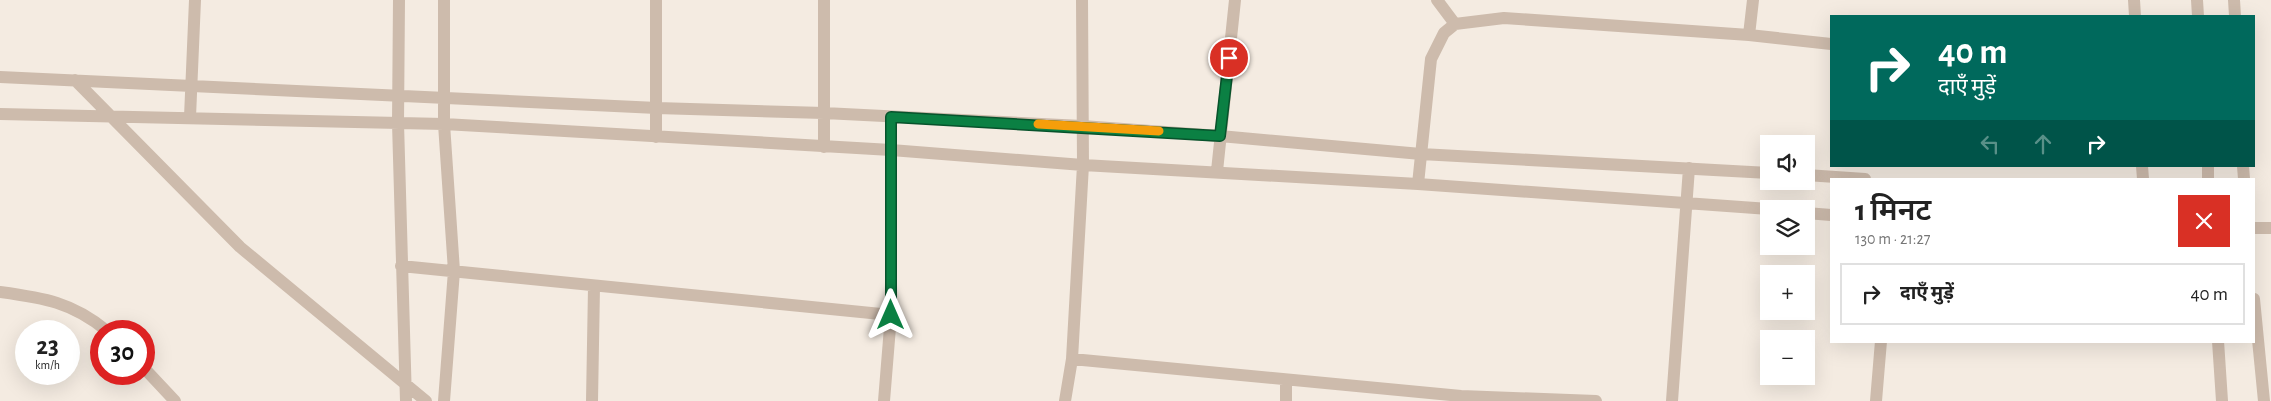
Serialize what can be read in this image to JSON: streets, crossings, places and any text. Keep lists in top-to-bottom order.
{
  "page": {
    "turn": ["40 m", "दाएँ मुड़ें"],
    "map_buttons": ["+", "−"],
    "heading": ["1 मिनट", "130 m · 21:27"],
    "list": [
      {
        "name": "दाएँ मुड़ें",
        "value": "40 m"
      }
    ],
    "speed": "23 km/h",
    "limit": "30"
  }
}
